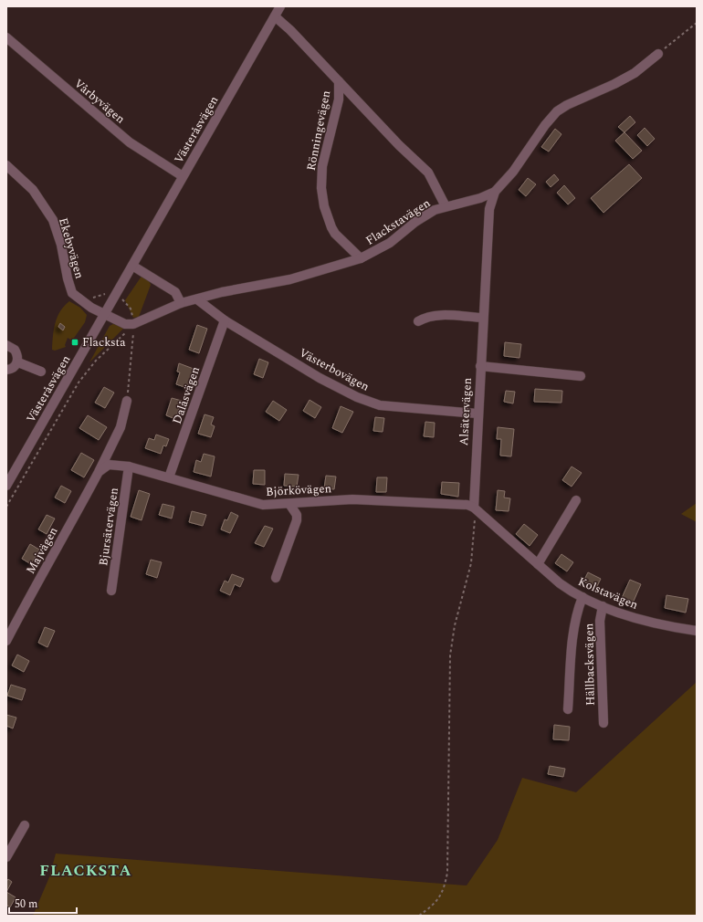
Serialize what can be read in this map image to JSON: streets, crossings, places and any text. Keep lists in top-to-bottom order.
{
  "streets": {
    "street": [
      "Vårbyvägen",
      "Västeråsvägen",
      "Rönningevägen",
      "Flackstavägen",
      "Ekebyvägen",
      "Västerbovägen",
      "Dalåsvägen",
      "Alsätervägen",
      "Björkövägen",
      "Bjursätervägen",
      "Majvägen",
      "Kolstavägen",
      "Hällbacksvägen"
    ]
  },
  "crossings": [
    ["Vårbyvägen", "Västeråsvägen"],
    ["Västeråsvägen", "Rönningevägen"],
    ["Västeråsvägen", "Ekebyvägen"],
    ["Rönningevägen", "Flackstavägen"],
    ["Flackstavägen", "Västerbovägen"],
    ["Flackstavägen", "Alsätervägen"],
    ["Västerbovägen", "Dalåsvägen"],
    ["Västerbovägen", "Alsätervägen"],
    ["Dalåsvägen", "Björkövägen"],
    ["Alsätervägen", "Björkövägen"],
    ["Alsätervägen", "Kolstavägen"],
    ["Björkövägen", "Bjursätervägen"],
    ["Björkövägen", "Kolstavägen"],
    ["Kolstavägen", "Hällbacksvägen"]
  ],
  "districts": ["FLACKSTA"],
  "places": {
    "transit": ["Flacksta"]
  },
  "scale_bar": "50 m"
}
